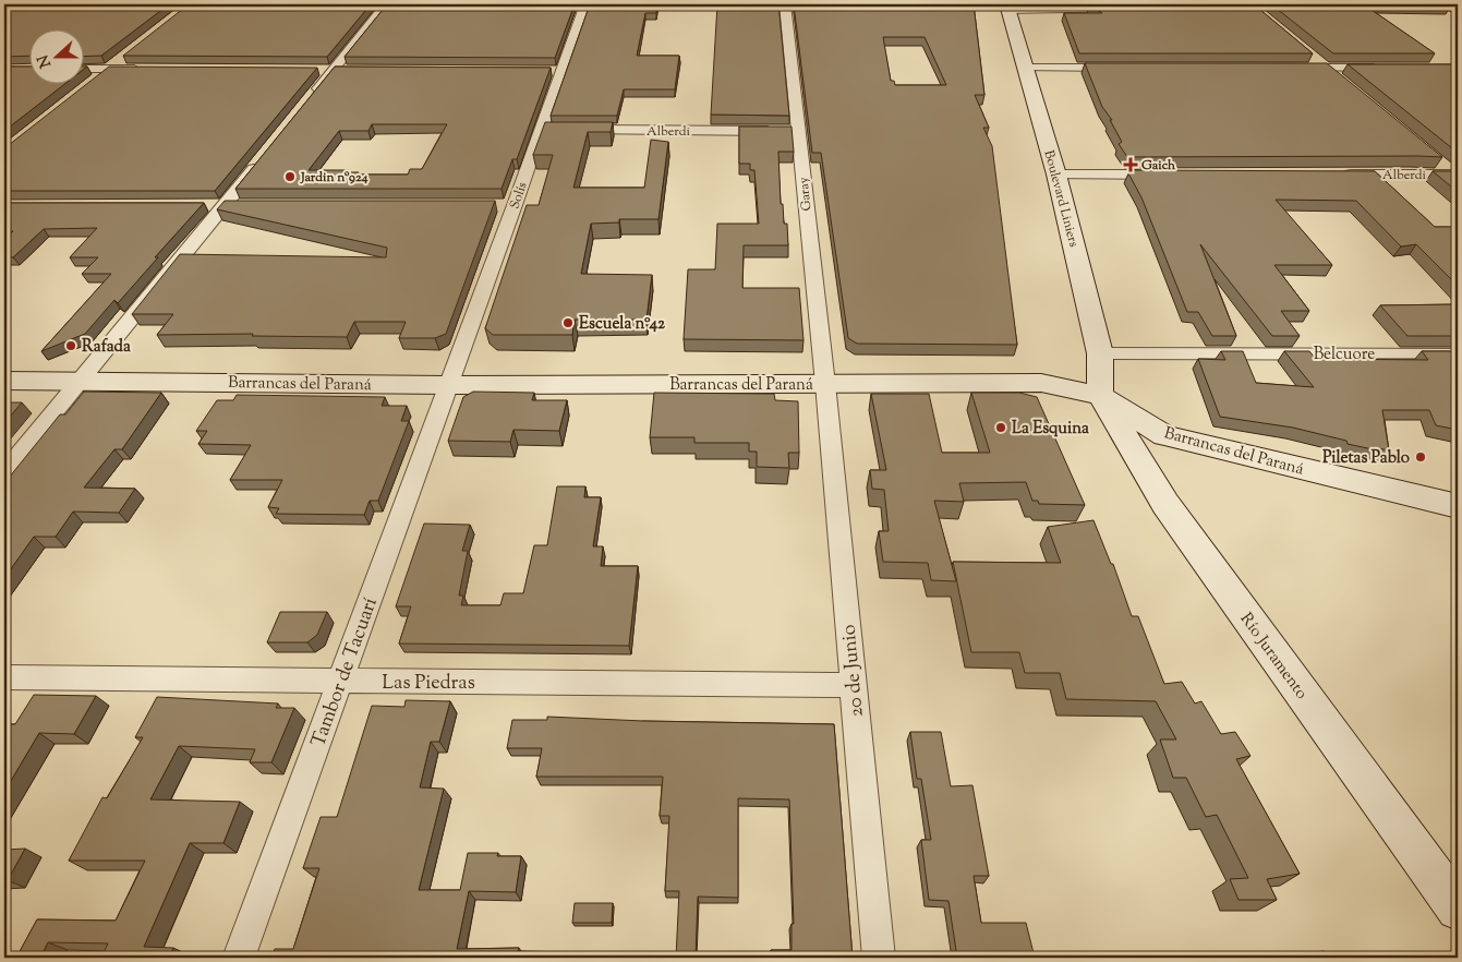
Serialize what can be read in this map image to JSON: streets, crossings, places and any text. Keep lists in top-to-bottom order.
{
  "streets": {
    "main road": ["Boulevard Liniers", "Barrancas del Paraná", "Río Juramento"],
    "street": [
      "Alberdi",
      "Garay",
      "Solís",
      "Belcuore",
      "20 de Junio",
      "Tambor de Tacuarí",
      "Las Piedras"
    ]
  },
  "crossings": [
    ["Alberdi", "Garay"],
    ["Garay", "Barrancas del Paraná"],
    ["Garay", "20 de Junio"],
    ["Solís", "Barrancas del Paraná"],
    ["Solís", "Tambor de Tacuarí"],
    ["Boulevard Liniers", "Belcuore"],
    ["Boulevard Liniers", "Barrancas del Paraná"],
    ["Boulevard Liniers", "Río Juramento"],
    ["Barrancas del Paraná", "Río Juramento"],
    ["Barrancas del Paraná", "20 de Junio"],
    ["Barrancas del Paraná", "Tambor de Tacuarí"],
    ["20 de Junio", "Las Piedras"],
    ["Tambor de Tacuarí", "Las Piedras"]
  ],
  "places": {
    "health": ["Gaich"],
    "other": [
      "Jardin nº924",
      "Escuela nº42",
      "Rafada",
      "La Esquina",
      "Piletas Pablo"
    ]
  },
  "north": "left"
}
